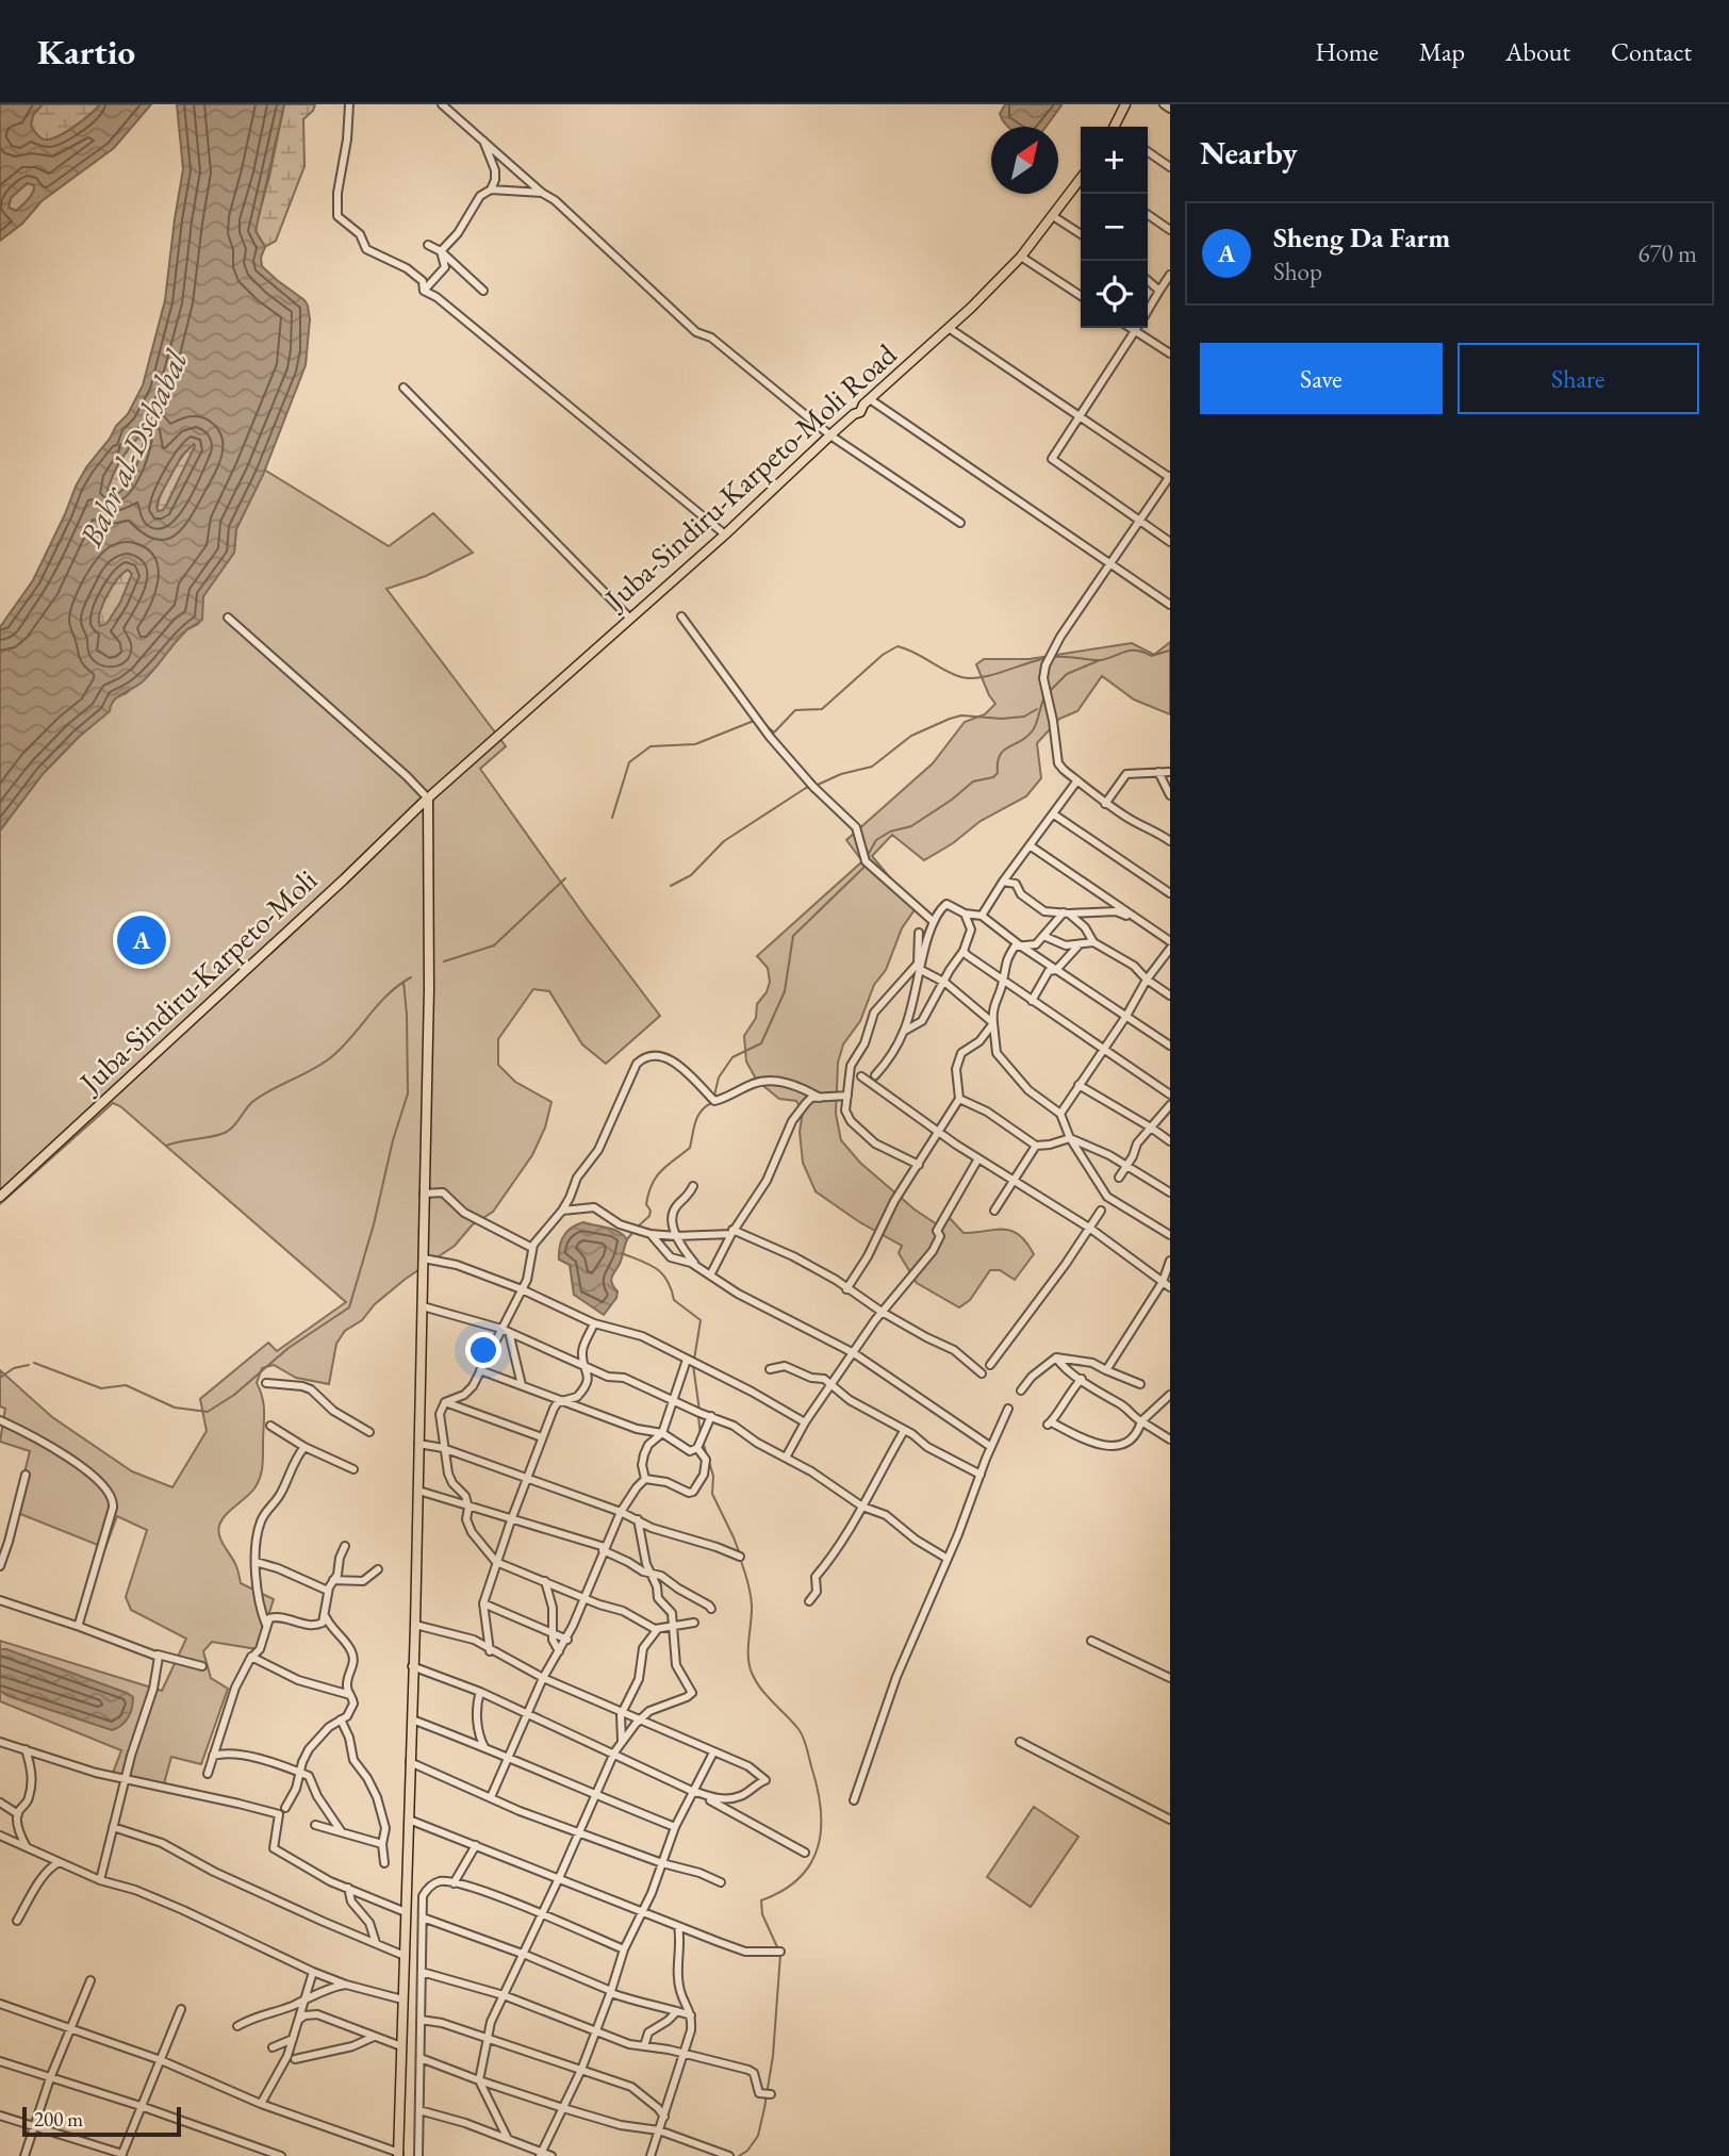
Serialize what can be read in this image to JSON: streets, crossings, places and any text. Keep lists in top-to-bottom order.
{
  "streets": {
    "main road": ["Juba-Sindiru-Karpeto-Moli Road", "Juba-Sindiru-Karpeto-Moli"]
  },
  "crossings": [
    ["Juba-Sindiru-Karpeto-Moli Road", "Juba-Sindiru-Karpeto-Moli"]
  ],
  "water": ["Bahr al-Dschabal"],
  "scale_bar": "200 m",
  "north": "top right",
  "page": {
    "header": "Kartio",
    "nav": [
      "Home",
      "Map",
      "About",
      "Contact"
    ],
    "heading": "Nearby",
    "map_buttons": ["+", "−"],
    "list": [
      {
        "mark": "A",
        "name": "Sheng Da Farm",
        "note": "Shop",
        "value": "670 m"
      }
    ],
    "buttons": ["Save", "Share"],
    "pins": "A",
    "scale": "200 m"
  }
}
